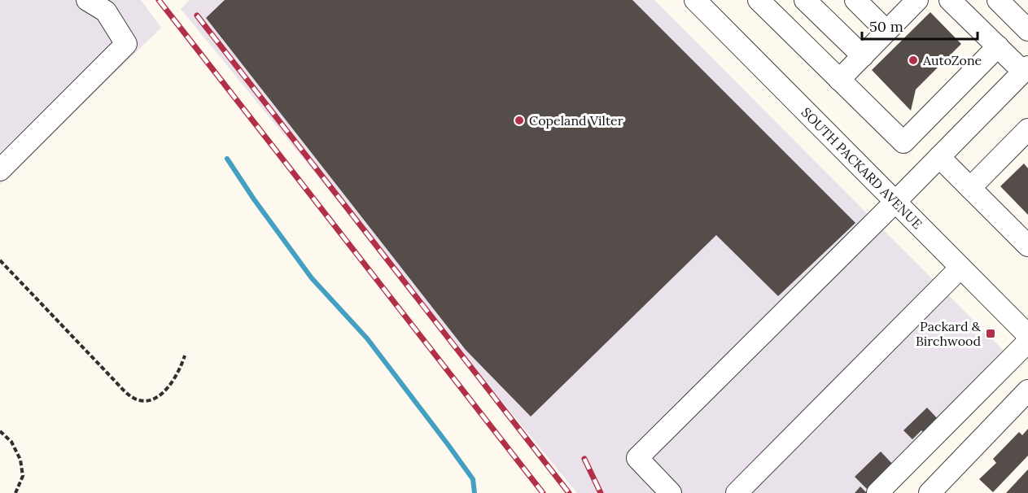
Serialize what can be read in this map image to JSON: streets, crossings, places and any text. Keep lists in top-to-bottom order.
{
  "streets": {
    "street": ["SOUTH PACKARD AVENUE"]
  },
  "places": {
    "other": ["AutoZone", "Copeland Vilter"],
    "transit": ["Packard & Birchwood"]
  },
  "scale_bar": "50 m"
}
